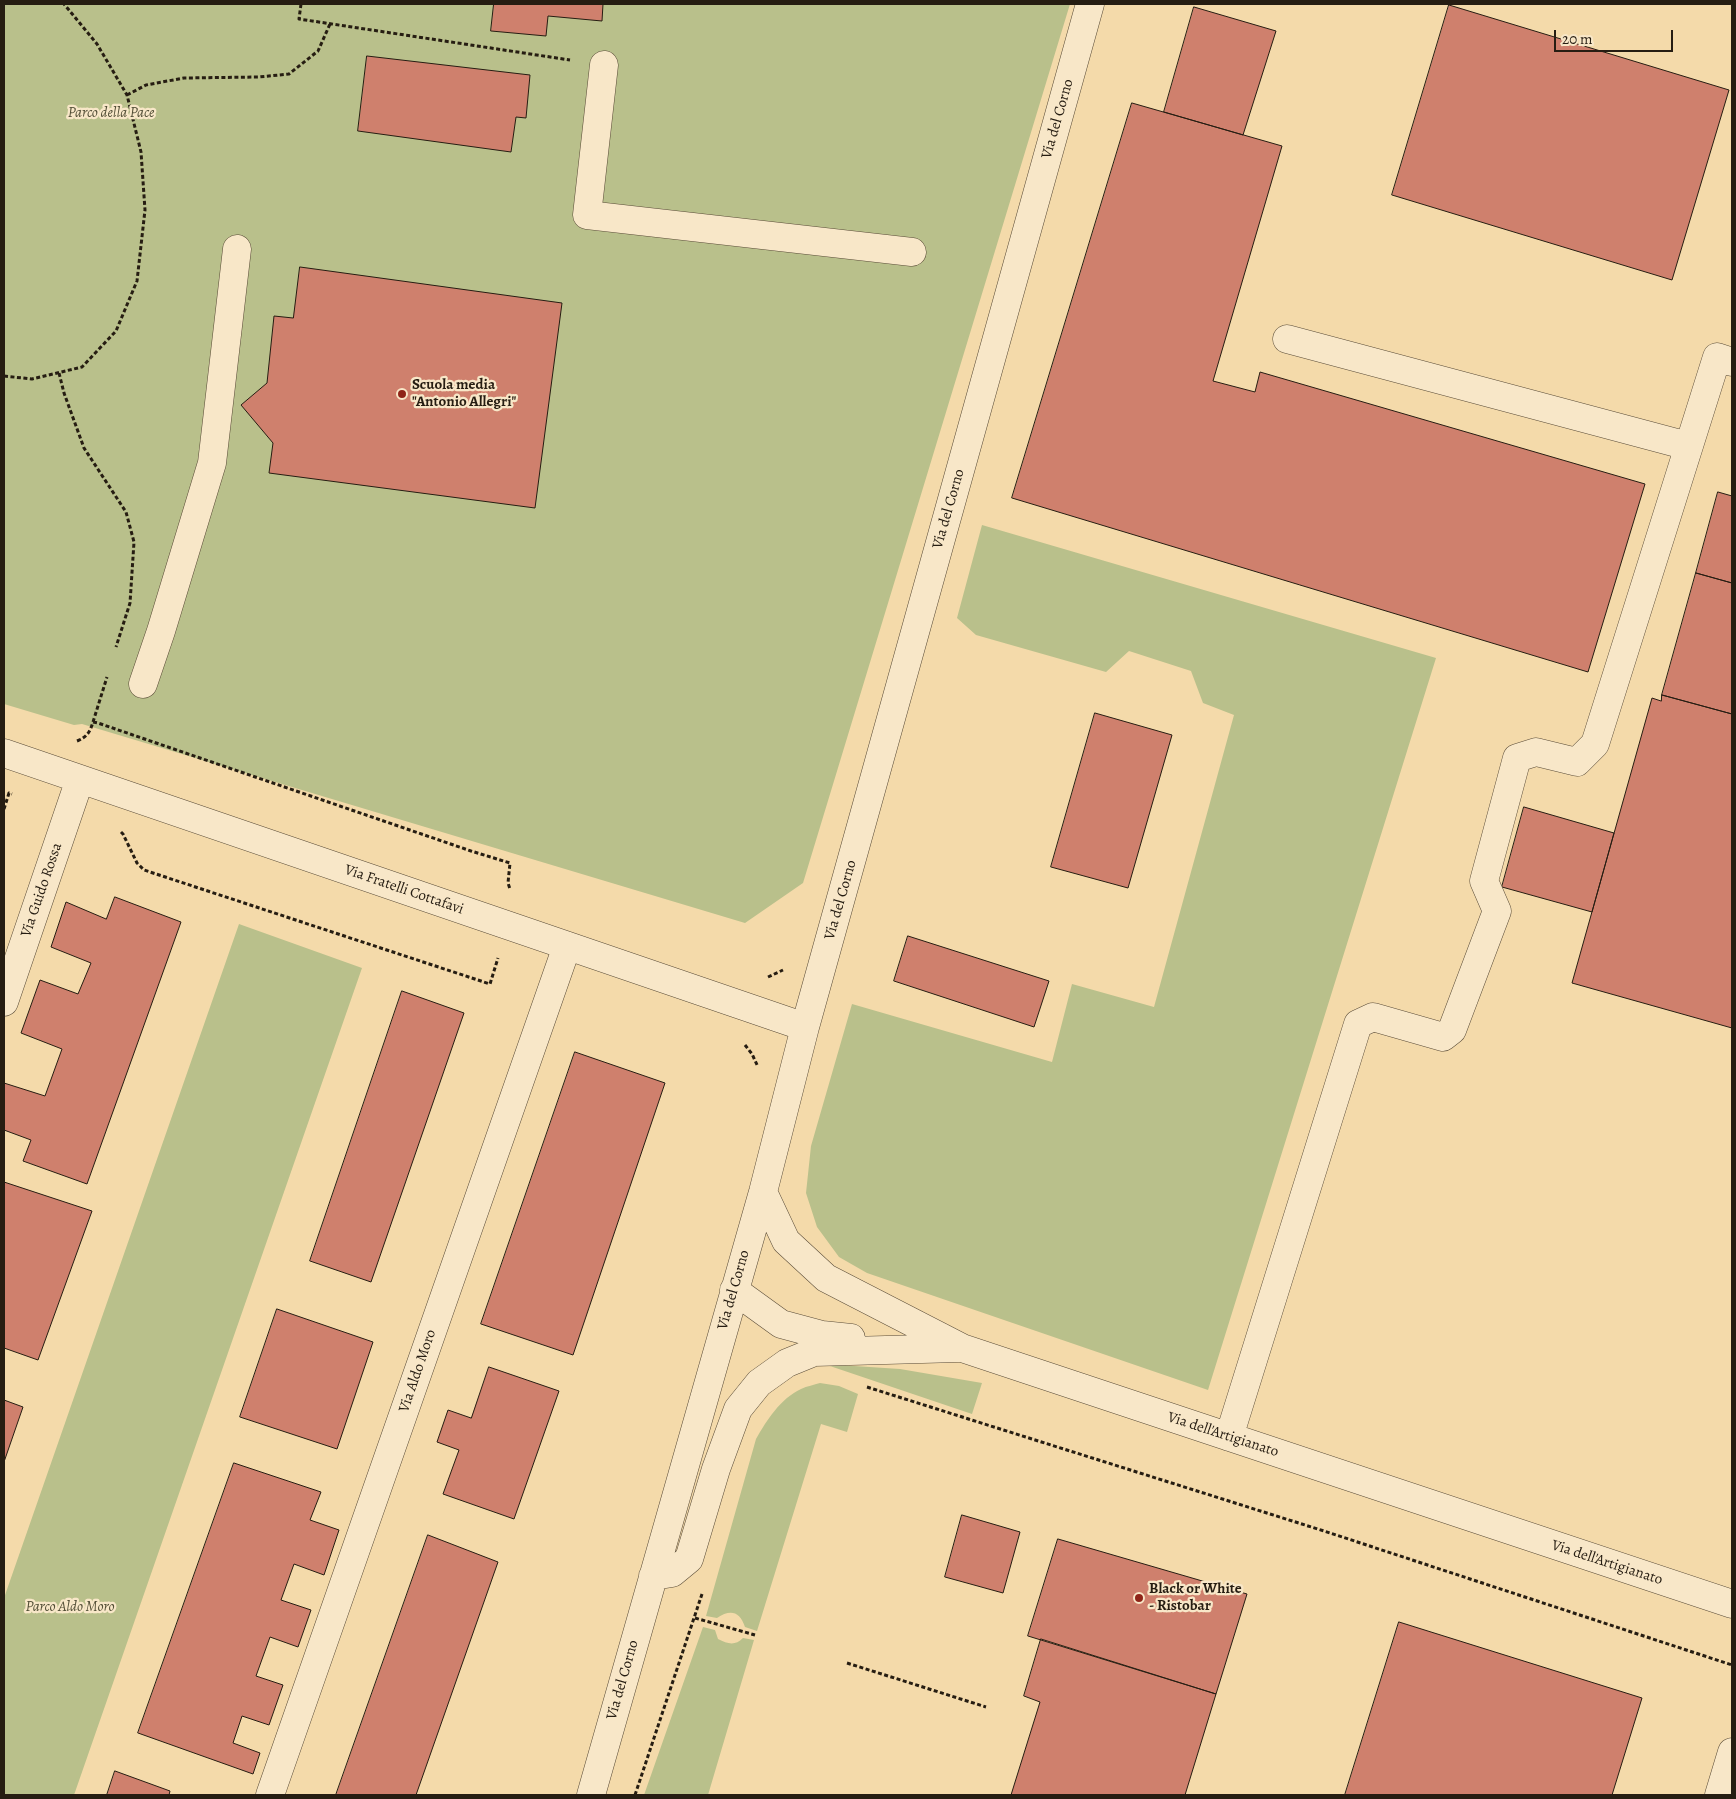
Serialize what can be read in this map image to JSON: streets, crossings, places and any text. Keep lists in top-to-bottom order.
{
  "streets": {
    "street": [
      "Via del Corno",
      "Via Guido Rossa",
      "Via Fratelli Cottafavi",
      "Via Aldo Moro",
      "Via dell'Artigianato"
    ]
  },
  "crossings": [
    ["Via del Corno", "Via Fratelli Cottafavi"],
    ["Via del Corno", "Via dell'Artigianato"],
    ["Via Guido Rossa", "Via Fratelli Cottafavi"],
    ["Via Fratelli Cottafavi", "Via Aldo Moro"]
  ],
  "parks": ["Parco della Pace", "Parco Aldo Moro"],
  "places": ["Scuola media \"Antonio Allegri\"", "Black or White - Ristobar"],
  "scale_bar": "20 m"
}
